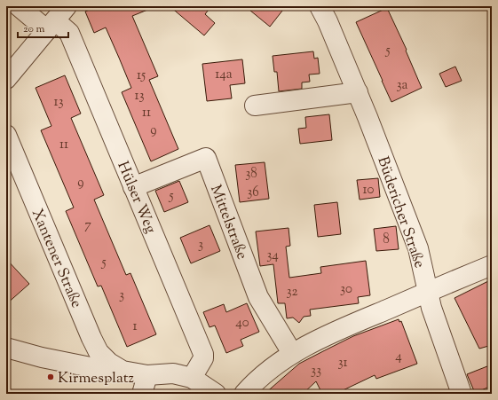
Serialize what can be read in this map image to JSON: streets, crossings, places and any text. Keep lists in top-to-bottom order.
{
  "streets": {
    "street": [
      "Hülser Weg",
      "Büdericher Straße",
      "Mittelstraße",
      "Xantener Straße"
    ]
  },
  "crossings": [
    ["Hülser Weg", "Mittelstraße"],
    ["Hülser Weg", "Xantener Straße"]
  ],
  "places": ["Kirmesplatz"],
  "house_numbers": [
    "5",
    "14a",
    "15",
    "3a",
    "13",
    "13",
    "11",
    "9",
    "11",
    "38",
    "9",
    "10",
    "36",
    "5",
    "7",
    "8",
    "3",
    "34",
    "5",
    "30",
    "32",
    "3",
    "40",
    "1",
    "4",
    "31",
    "33"
  ],
  "scale_bar": "20 m"
}
